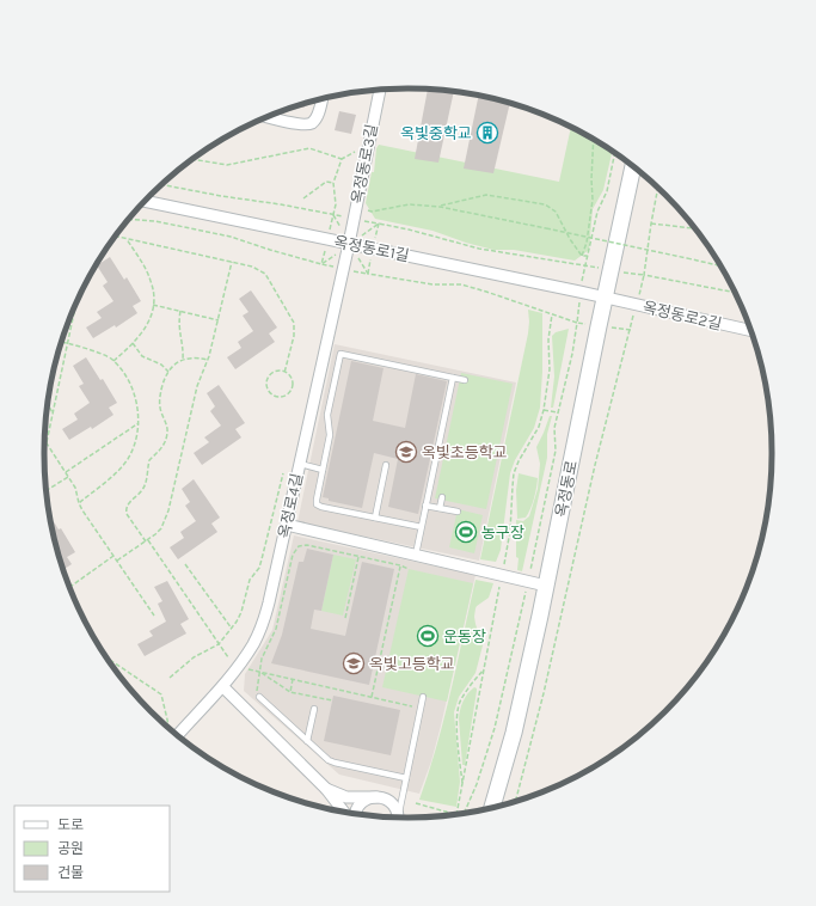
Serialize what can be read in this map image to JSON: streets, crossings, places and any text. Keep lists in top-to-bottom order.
{
  "streets": {
    "street": [
      "옥정동로3길",
      "옥정동로1길",
      "옥정동로2길",
      "옥정동로",
      "옥정로4길"
    ]
  },
  "crossings": [
    ["옥정동로3길", "옥정동로1길"],
    ["옥정동로3길", "옥정로4길"],
    ["옥정동로1길", "옥정동로2길"],
    ["옥정동로1길", "옥정동로"],
    ["옥정동로1길", "옥정로4길"],
    ["옥정동로2길", "옥정동로"]
  ],
  "places": {
    "building": ["옥빛중학교"],
    "school or university": ["옥빛초등학교", "옥빛고등학교"],
    "sports": ["농구장", "운동장"]
  },
  "legend": ["도로", "공원", "건물"]
}
